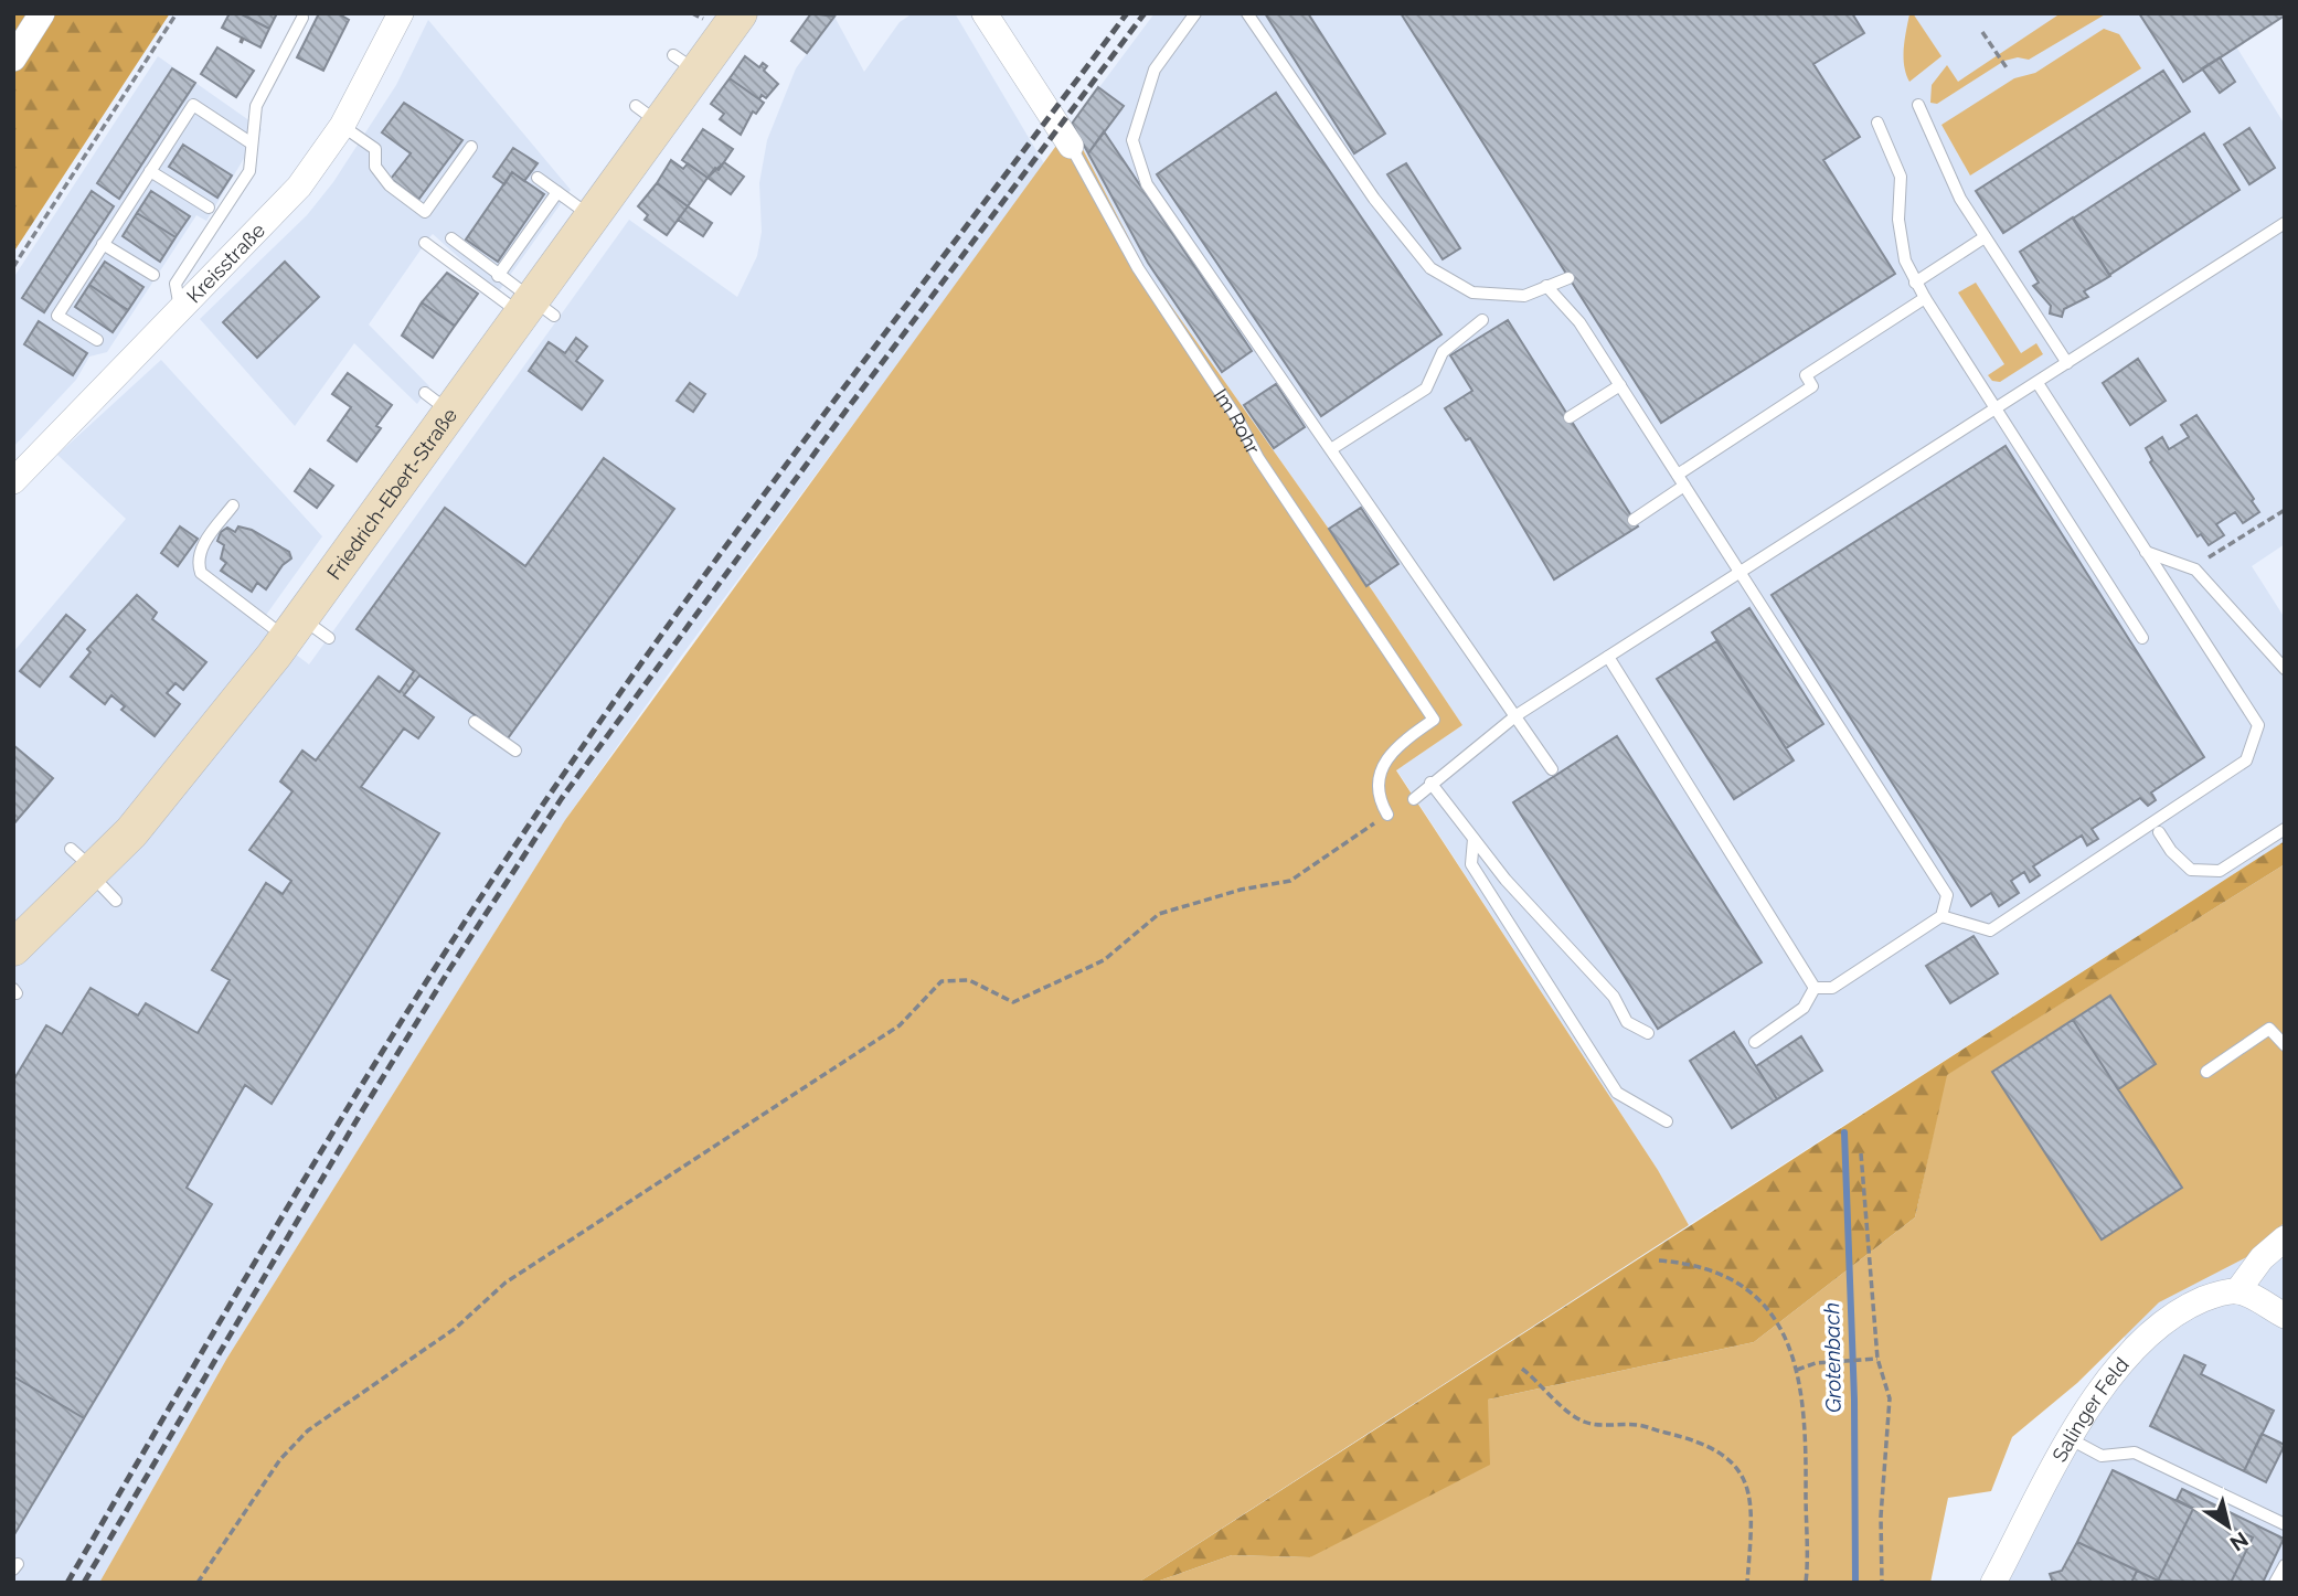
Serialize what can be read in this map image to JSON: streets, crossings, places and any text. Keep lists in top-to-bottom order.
{
  "streets": {
    "street": [
      "Kreisstraße",
      "Im Rohr",
      "Friedrich-Ebert-Straße",
      "Salinger Feld"
    ]
  },
  "water": ["Grotenbach"],
  "north": "bottom right"
}
